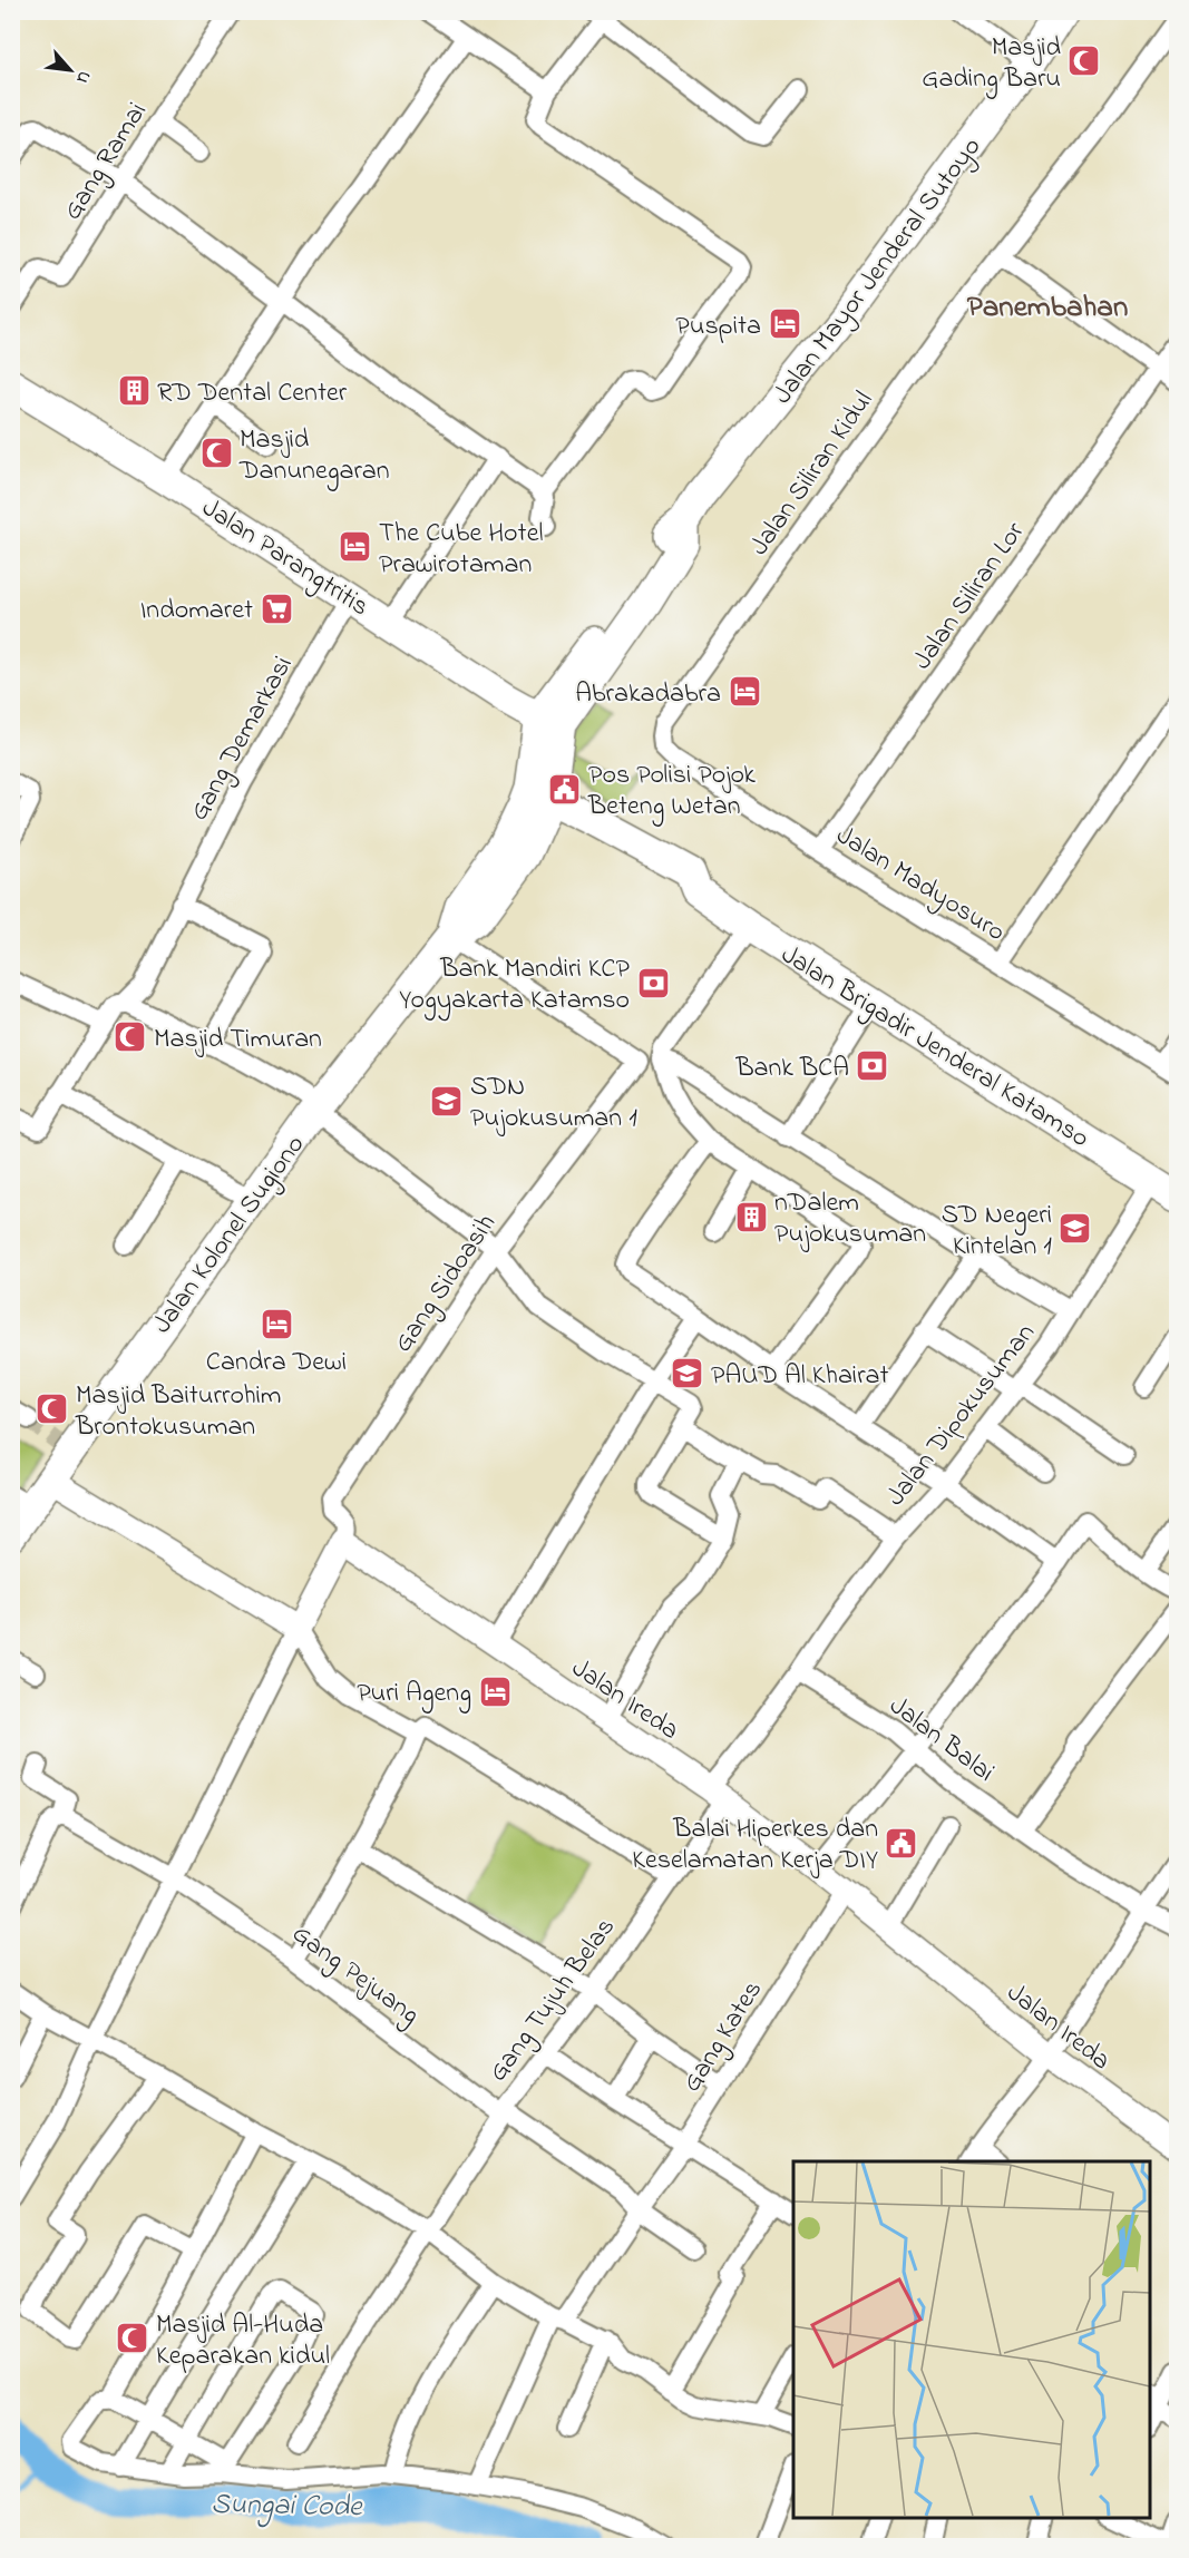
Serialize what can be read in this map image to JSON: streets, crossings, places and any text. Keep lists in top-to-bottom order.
{
  "streets": {
    "main road": [
      "Jalan Mayor Jenderal Sutoyo",
      "Jalan Parangtritis",
      "Jalan Brigadir Jenderal Katamso",
      "Jalan Kolonel Sugiono"
    ],
    "street": [
      "Gang Ramai",
      "Jalan Siliran Kidul",
      "Jalan Siliran Lor",
      "Gang Demarkasi",
      "Jalan Madyosuro",
      "Gang Sidoasih",
      "Jalan Dipokusuman",
      "Jalan Ireda",
      "Jalan Balai",
      "Gang Pejuang",
      "Gang Tujuh Belas",
      "Gang Kates"
    ]
  },
  "crossings": [
    ["Jalan Mayor Jenderal Sutoyo", "Jalan Parangtritis"],
    ["Jalan Mayor Jenderal Sutoyo", "Jalan Kolonel Sugiono"],
    ["Jalan Siliran Kidul", "Jalan Madyosuro"],
    ["Jalan Parangtritis", "Gang Demarkasi"],
    ["Jalan Parangtritis", "Jalan Kolonel Sugiono"],
    ["Jalan Siliran Lor", "Jalan Madyosuro"],
    ["Jalan Brigadir Jenderal Katamso", "Jalan Kolonel Sugiono"],
    ["Jalan Brigadir Jenderal Katamso", "Jalan Dipokusuman"],
    ["Jalan Kolonel Sugiono", "Gang Sidoasih"],
    ["Gang Sidoasih", "Jalan Ireda"],
    ["Jalan Dipokusuman", "Jalan Balai"],
    ["Jalan Ireda", "Gang Tujuh Belas"],
    ["Jalan Ireda", "Gang Kates"],
    ["Gang Pejuang", "Gang Tujuh Belas"],
    ["Gang Pejuang", "Gang Kates"]
  ],
  "districts": ["Panembahan"],
  "water": ["Sungai Code"],
  "places": {
    "mosque": [
      "Masjid Gading Baru",
      "Masjid Danunegaran",
      "Masjid Timuran",
      "Masjid Baiturrohim Brontokusuman",
      "Masjid Al-Huda Keparakan kidul"
    ],
    "hotel": [
      "Puspita",
      "The Cube Hotel Prawirotaman",
      "Abrakadabra",
      "Candra Dewi",
      "Puri Ageng"
    ],
    "building": ["RD Dental Center", "nDalem Pujokusuman"],
    "supermarket": ["Indomaret"],
    "public building": ["Pos Polisi Pojok Beteng Wetan", "Balai Hiperkes dan Keselamatan Kerja DIY"],
    "bank": ["Bank Mandiri KCP Yogyakarta Katamso", "Bank BCA"],
    "school or university": ["SDN Pujokusuman 1", "SD Negeri Kintelan 1", "PAUD Al Khairat"]
  },
  "north": "bottom right"
}
